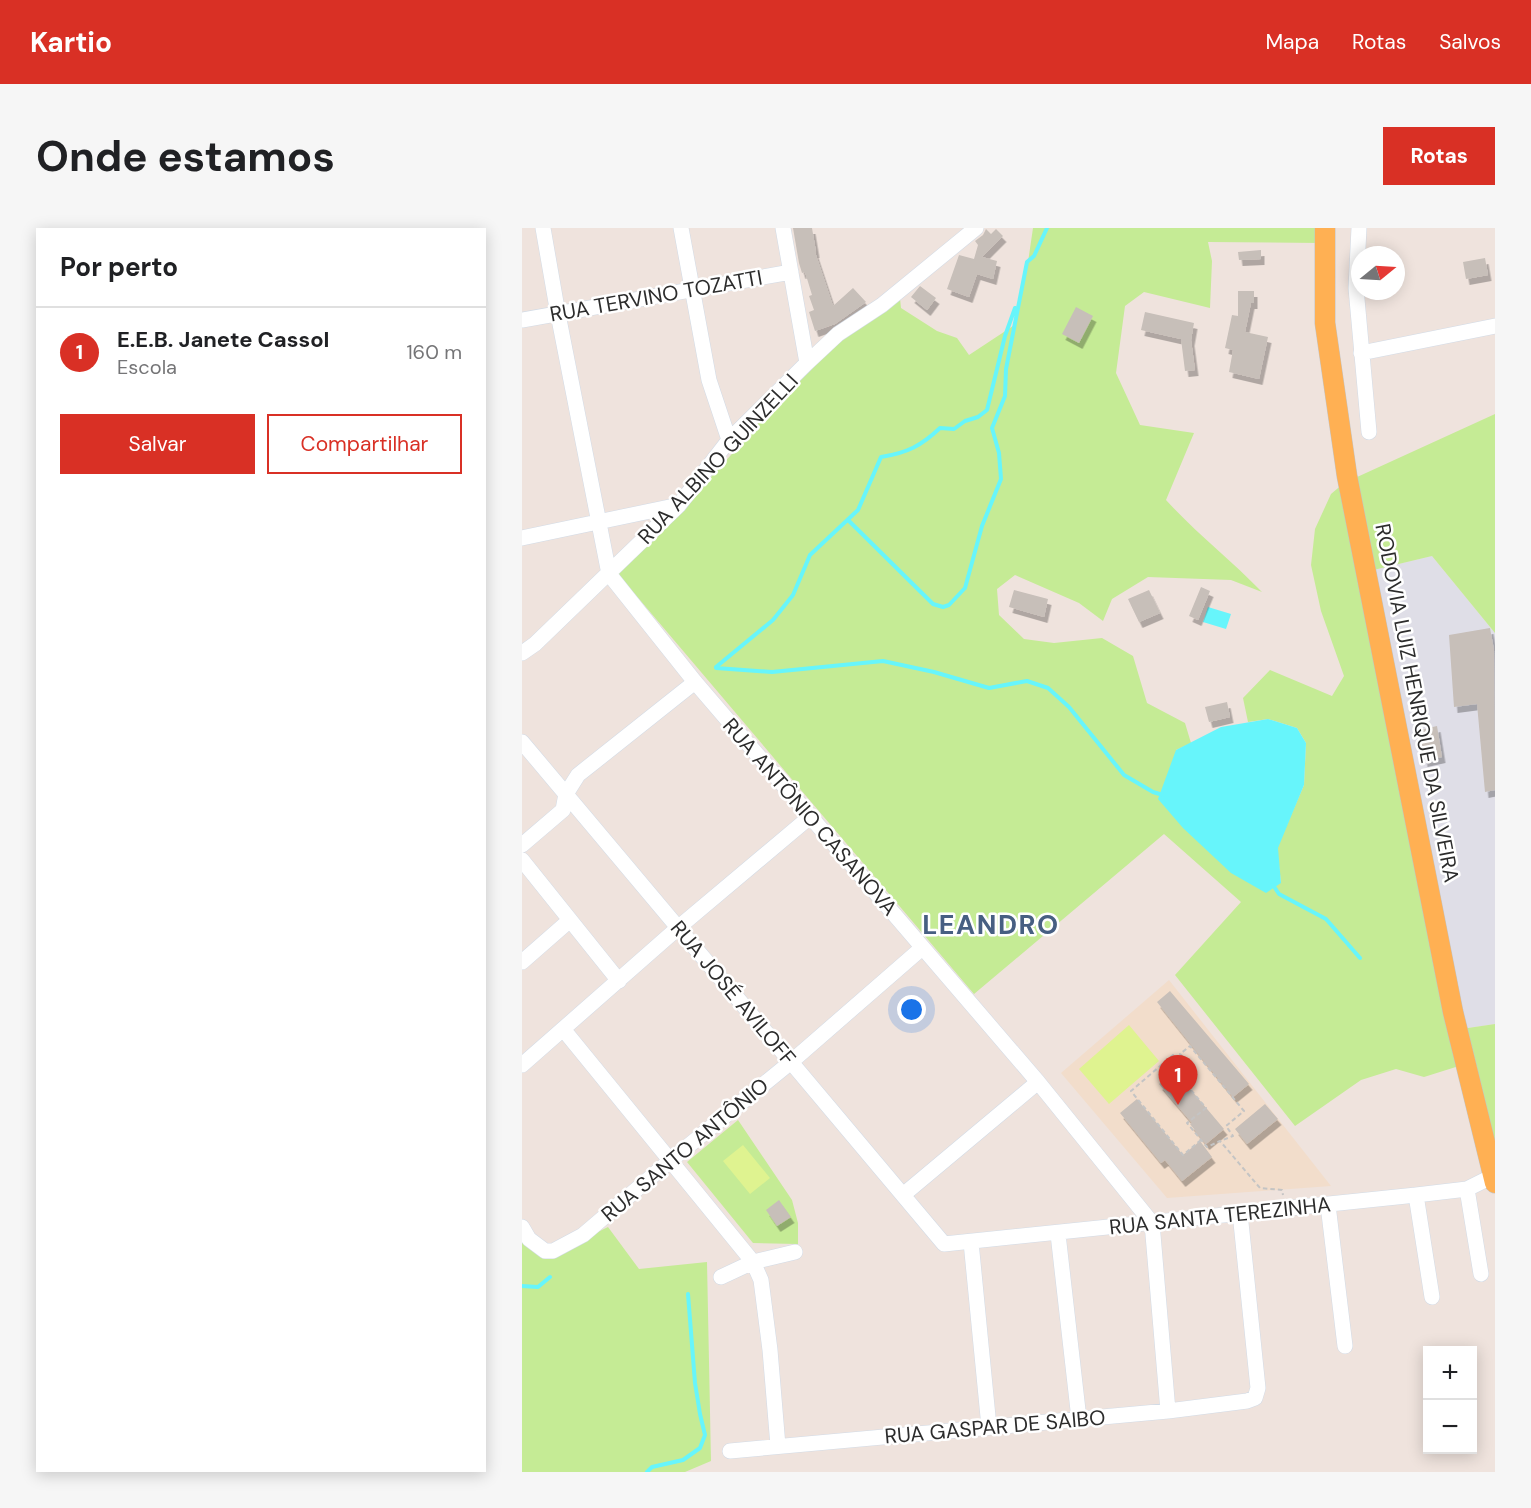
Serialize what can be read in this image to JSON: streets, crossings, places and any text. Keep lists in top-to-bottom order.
{
  "streets": {
    "main road": ["RODOVIA LUIZ HENRIQUE DA SILVEIRA"],
    "street": [
      "RUA TERVINO TOZATTI",
      "RUA ALBINO GUINZELLI",
      "RUA ANTÔNIO CASANOVA",
      "RUA JOSÉ AVILOFF",
      "RUA SANTO ANTÔNIO",
      "RUA SANTA TEREZINHA",
      "RUA GASPAR DE SAIBO"
    ]
  },
  "crossings": [
    ["RUA ALBINO GUINZELLI", "RUA ANTÔNIO CASANOVA"],
    ["RODOVIA LUIZ HENRIQUE DA SILVEIRA", "RUA SANTA TEREZINHA"],
    ["RUA ANTÔNIO CASANOVA", "RUA SANTO ANTÔNIO"],
    ["RUA ANTÔNIO CASANOVA", "RUA SANTA TEREZINHA"],
    ["RUA JOSÉ AVILOFF", "RUA SANTO ANTÔNIO"],
    ["RUA JOSÉ AVILOFF", "RUA SANTA TEREZINHA"],
    ["RUA SANTA TEREZINHA", "RUA GASPAR DE SAIBO"]
  ],
  "districts": ["LEANDRO"],
  "north": "right",
  "page": {
    "header": "Kartio",
    "nav": ["Mapa", "Rotas", "Salvos"],
    "buttons": [
      "Rotas",
      ["Salvar", "Compartilhar"]
    ],
    "title": "Onde estamos",
    "heading": "Por perto",
    "list": [
      {
        "mark": "1",
        "name": "E.E.B. Janete Cassol",
        "note": "Escola",
        "value": "160 m"
      }
    ],
    "pins": "1",
    "map_buttons": ["+", "−"]
  }
}
